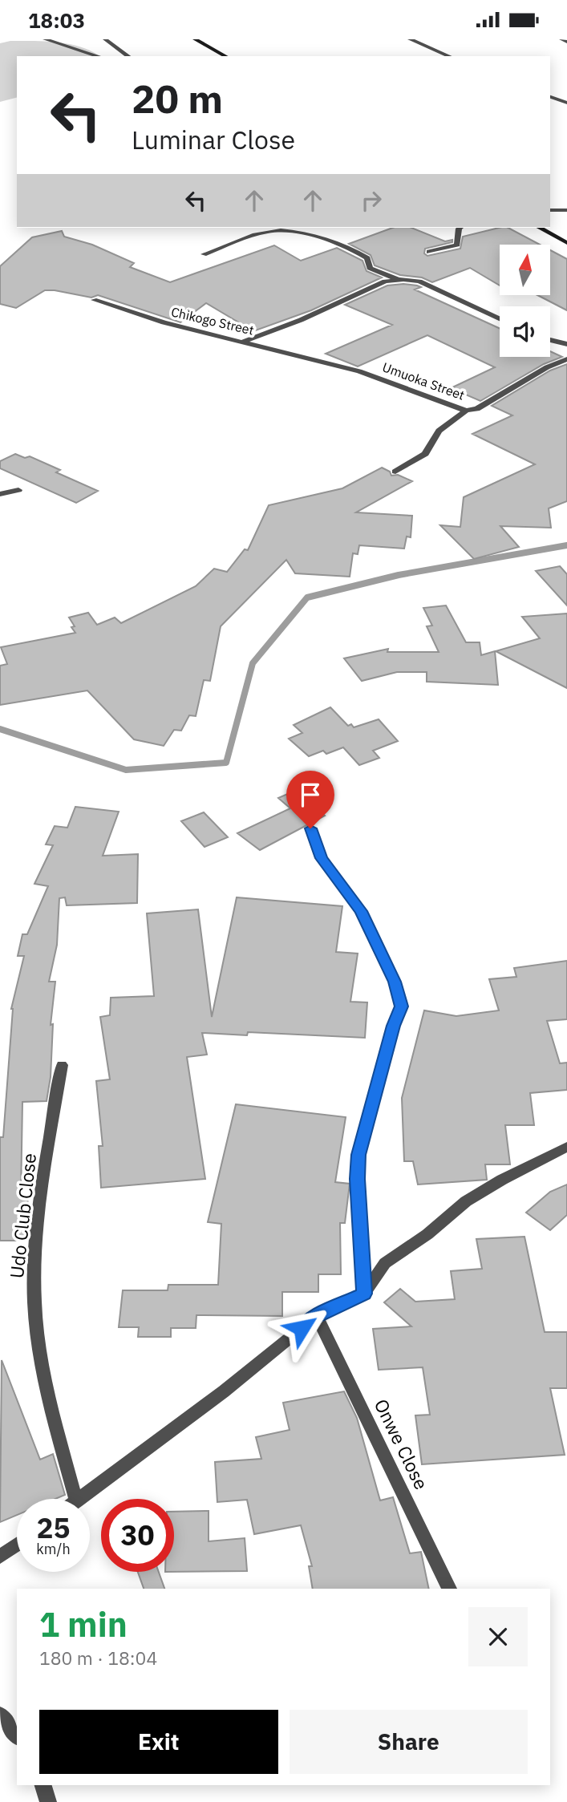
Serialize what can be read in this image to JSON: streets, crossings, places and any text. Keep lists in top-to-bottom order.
{
  "streets": {
    "street": [
      "Chikogo Street",
      "Umuoka Street",
      "Udo Club Close",
      "Onwe Close"
    ]
  },
  "crossings": [
    ["Chikogo Street", "Umuoka Street"]
  ],
  "north": "top",
  "page": {
    "status": "18:03",
    "turn": ["20 m", "Luminar Close"],
    "speed": "25 km/h",
    "limit": "30",
    "heading": ["1 min", "180 m · 18:04"],
    "buttons": ["Exit", "Share"]
  }
}
